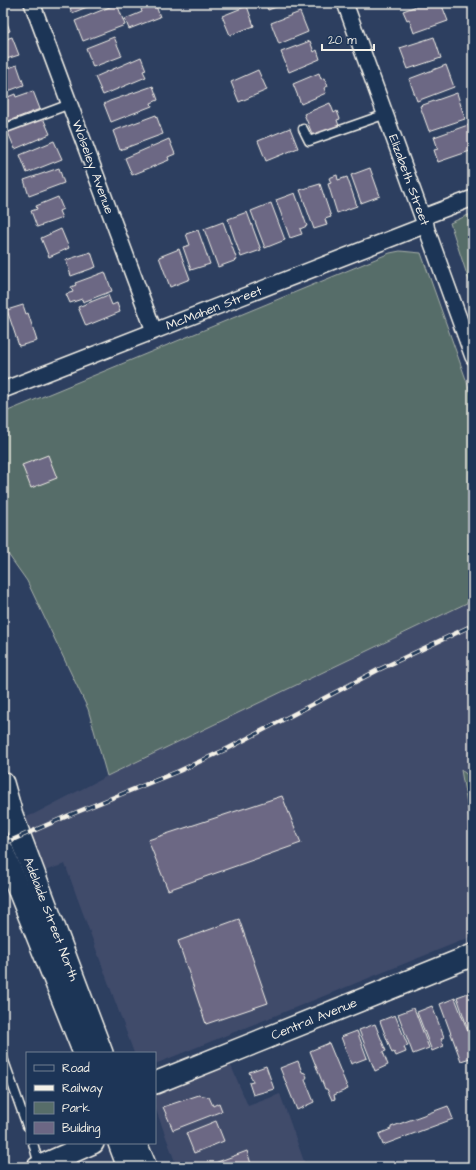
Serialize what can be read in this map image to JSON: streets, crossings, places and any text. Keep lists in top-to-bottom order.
{
  "streets": {
    "main road": ["Adelaide Street North", "Central Avenue"],
    "street": ["Wolseley Avenue", "Elizabeth Street", "McMahen Street"]
  },
  "crossings": [
    ["Wolseley Avenue", "McMahen Street"],
    ["Elizabeth Street", "McMahen Street"]
  ],
  "legend": [
    "Road",
    "Railway",
    "Park",
    "Building"
  ],
  "scale_bar": "20 m"
}
